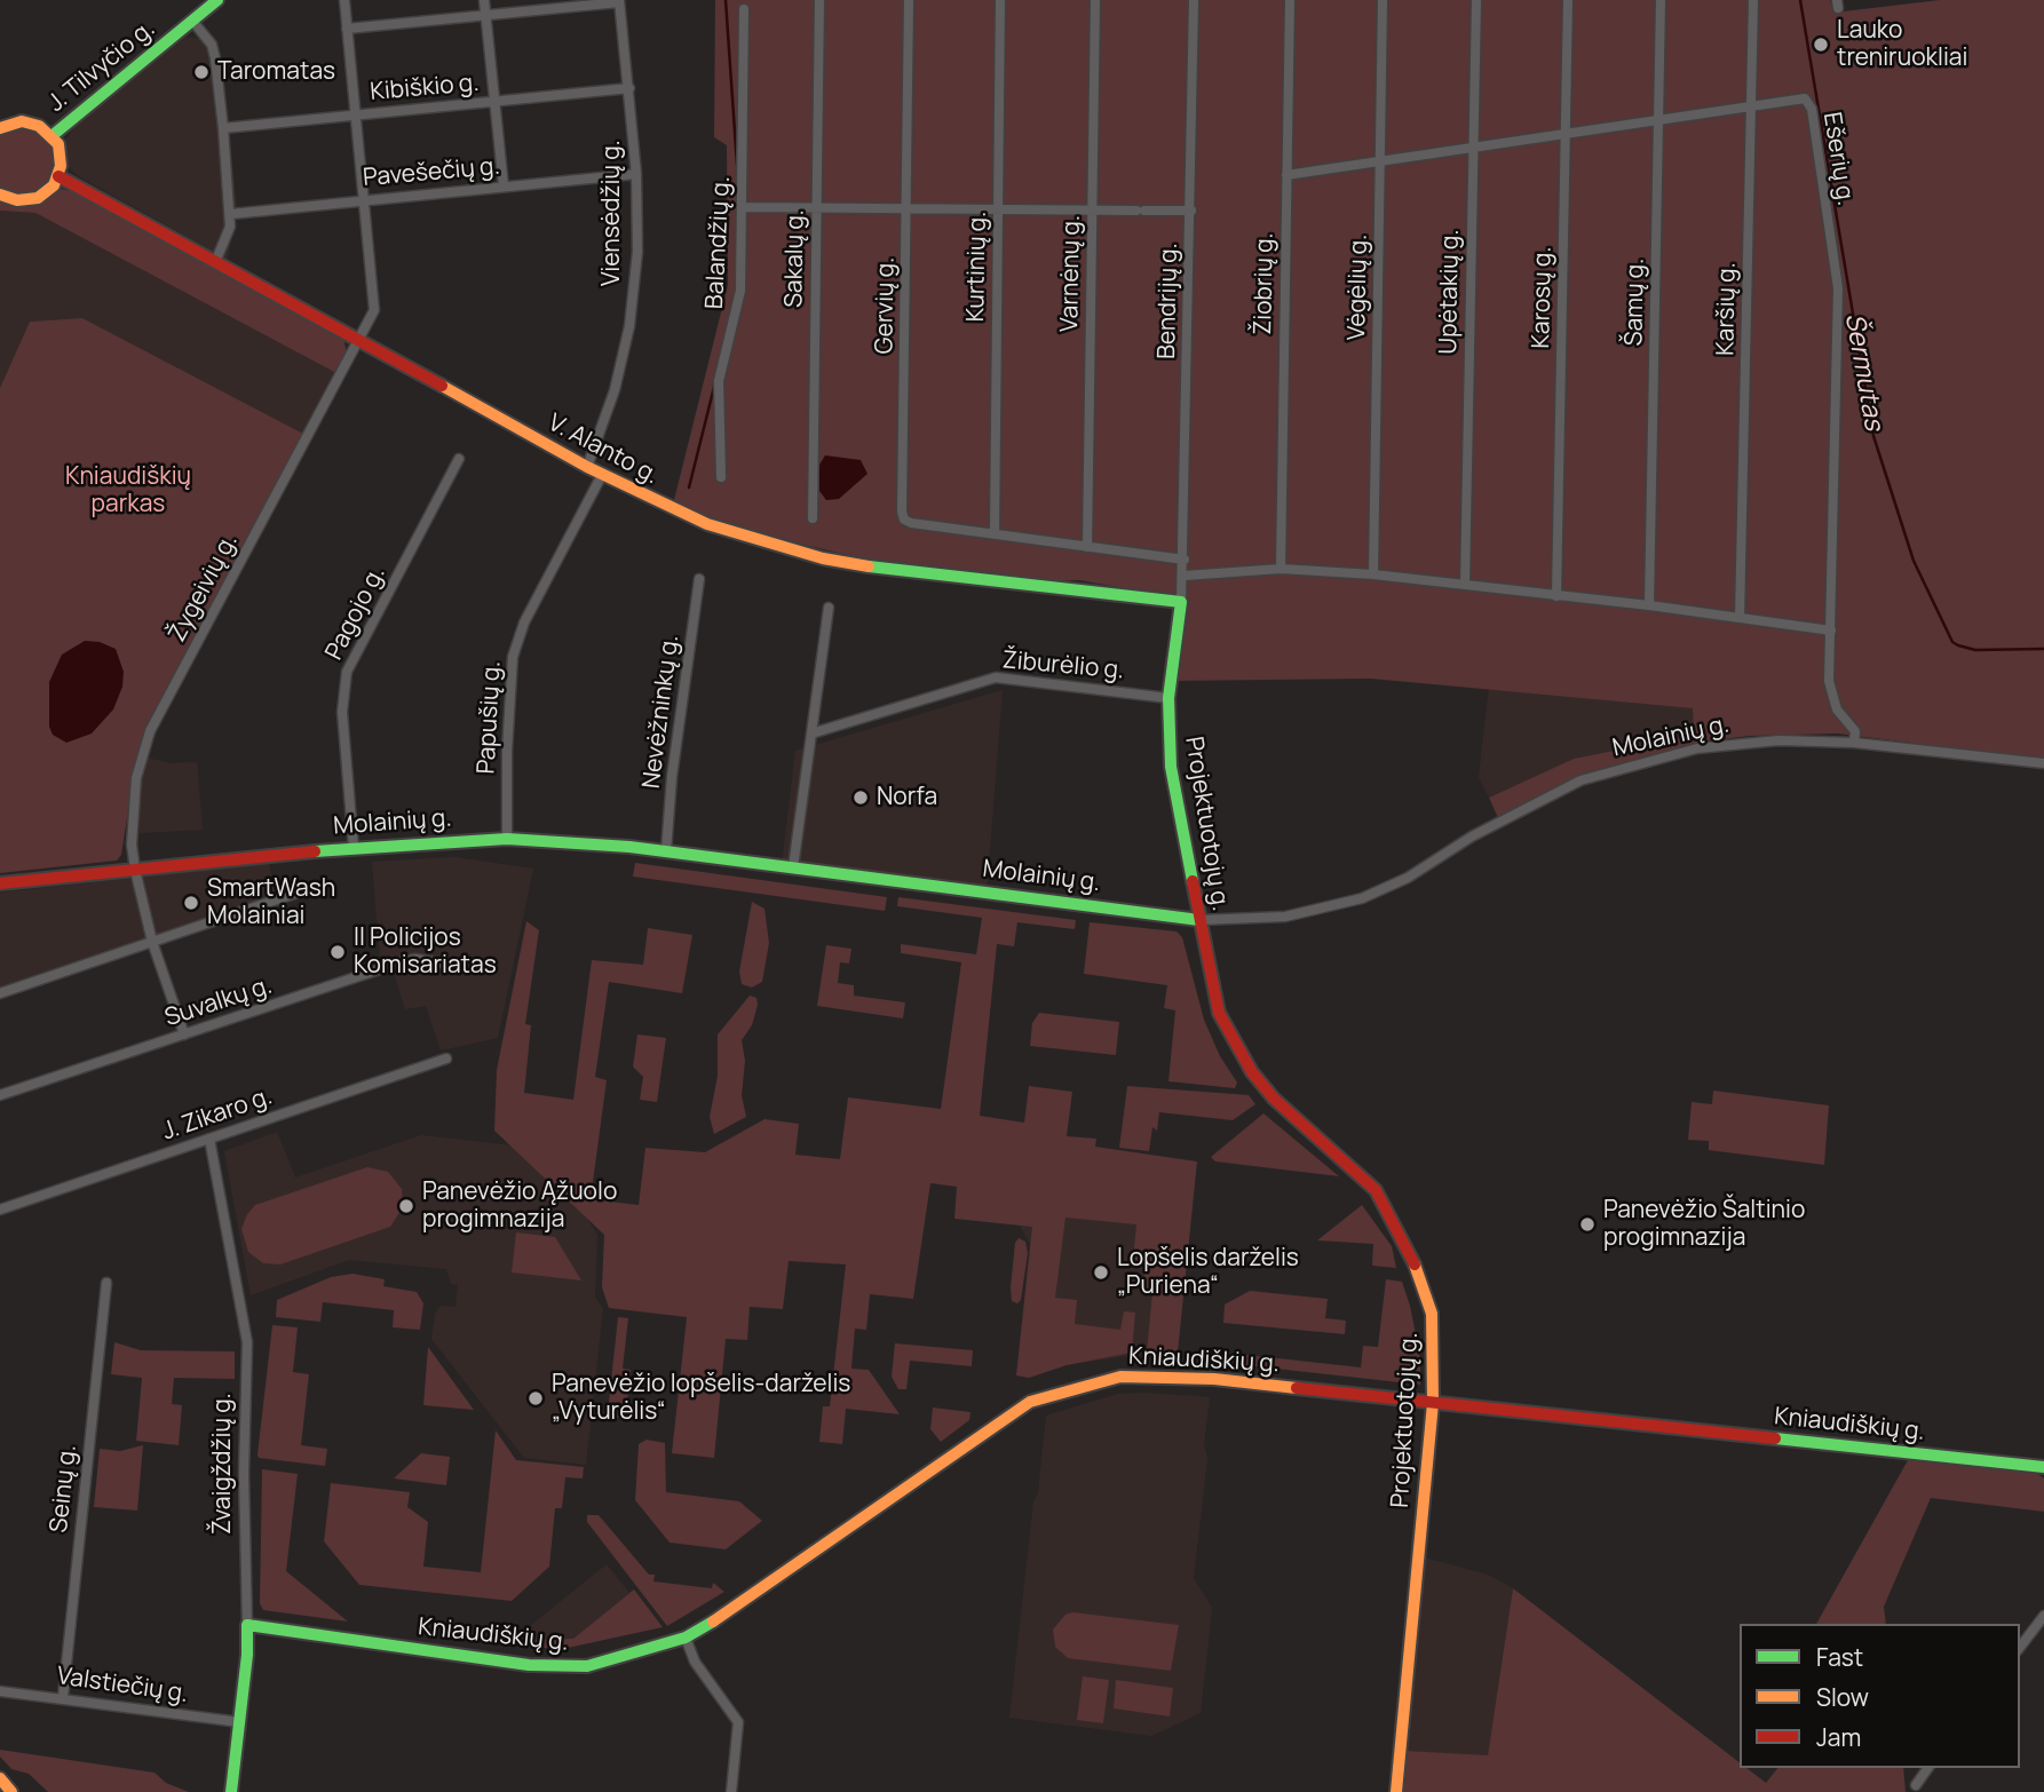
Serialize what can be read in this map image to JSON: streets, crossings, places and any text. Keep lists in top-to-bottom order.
{
  "streets": {
    "main road": [
      "J. Tilvyčio g.",
      "V. Alanto g.",
      "Molainių g.",
      "Projektuotojų g.",
      "Kniaudiškių g.",
      "Žvaigždžių g."
    ],
    "street": [
      "Kibiškio g.",
      "Ešerių g.",
      "Pavešečių g.",
      "Viensėdžių g.",
      "Balandžių g.",
      "Sakalų g.",
      "Kurtinių g.",
      "Varnėnų g.",
      "Žiobrių g.",
      "Vėgėlių g.",
      "Upėtakių g.",
      "Karosų g.",
      "Bendrijų g.",
      "Šamų g.",
      "Gervių g.",
      "Karšių g.",
      "Žygeivių g.",
      "Pagojo g.",
      "Žiburėlio g.",
      "Nevėžninkų g.",
      "Papušių g.",
      "Suvalkų g.",
      "J. Zikaro g.",
      "Seinų g.",
      "Valstiečių g."
    ]
  },
  "crossings": [
    ["Kibiškio g.", "Viensėdžių g."],
    ["Kibiškio g.", "Žygeivių g."],
    ["Ešerių g.", "Žiobrių g."],
    ["Ešerių g.", "Vėgėlių g."],
    ["Ešerių g.", "Upėtakių g."],
    ["Ešerių g.", "Karosų g."],
    ["Ešerių g.", "Šamų g."],
    ["Ešerių g.", "Karšių g."],
    ["Ešerių g.", "Molainių g."],
    ["Pavešečių g.", "Viensėdžių g."],
    ["Pavešečių g.", "Žygeivių g."],
    ["Viensėdžių g.", "V. Alanto g."],
    ["Kurtinių g.", "Gervių g."],
    ["Varnėnų g.", "Gervių g."],
    ["Bendrijų g.", "Gervių g."],
    ["Bendrijų g.", "V. Alanto g."],
    ["Bendrijų g.", "Projektuotojų g."],
    ["V. Alanto g.", "Žygeivių g."],
    ["V. Alanto g.", "Papušių g."],
    ["V. Alanto g.", "Projektuotojų g."],
    ["Žygeivių g.", "Molainių g."],
    ["Žygeivių g.", "Suvalkų g."],
    ["Pagojo g.", "Molainių g."],
    ["Žiburėlio g.", "Projektuotojų g."],
    ["Nevėžninkų g.", "Molainių g."],
    ["Papušių g.", "Molainių g."],
    ["Molainių g.", "Projektuotojų g."],
    ["Projektuotojų g.", "Kniaudiškių g."],
    ["J. Zikaro g.", "Žvaigždžių g."],
    ["Kniaudiškių g.", "Žvaigždžių g."],
    ["Žvaigždžių g.", "Valstiečių g."],
    ["Seinų g.", "Valstiečių g."]
  ],
  "water": ["Šermutas"],
  "parks": ["Kniaudiškių parkas"],
  "places": [
    "Lauko treniruokliai",
    "Taromatas",
    "Norfa",
    "SmartWash Molainiai",
    "II Policijos Komisariatas",
    "Panevėžio Ąžuolo progimnazija",
    "Panevėžio Šaltinio progimnazija",
    "Lopšelis darželis „Puriena“",
    "Panevėžio lopšelis-darželis „Vyturėlis“"
  ],
  "legend": ["Fast", "Slow", "Jam"]
}
